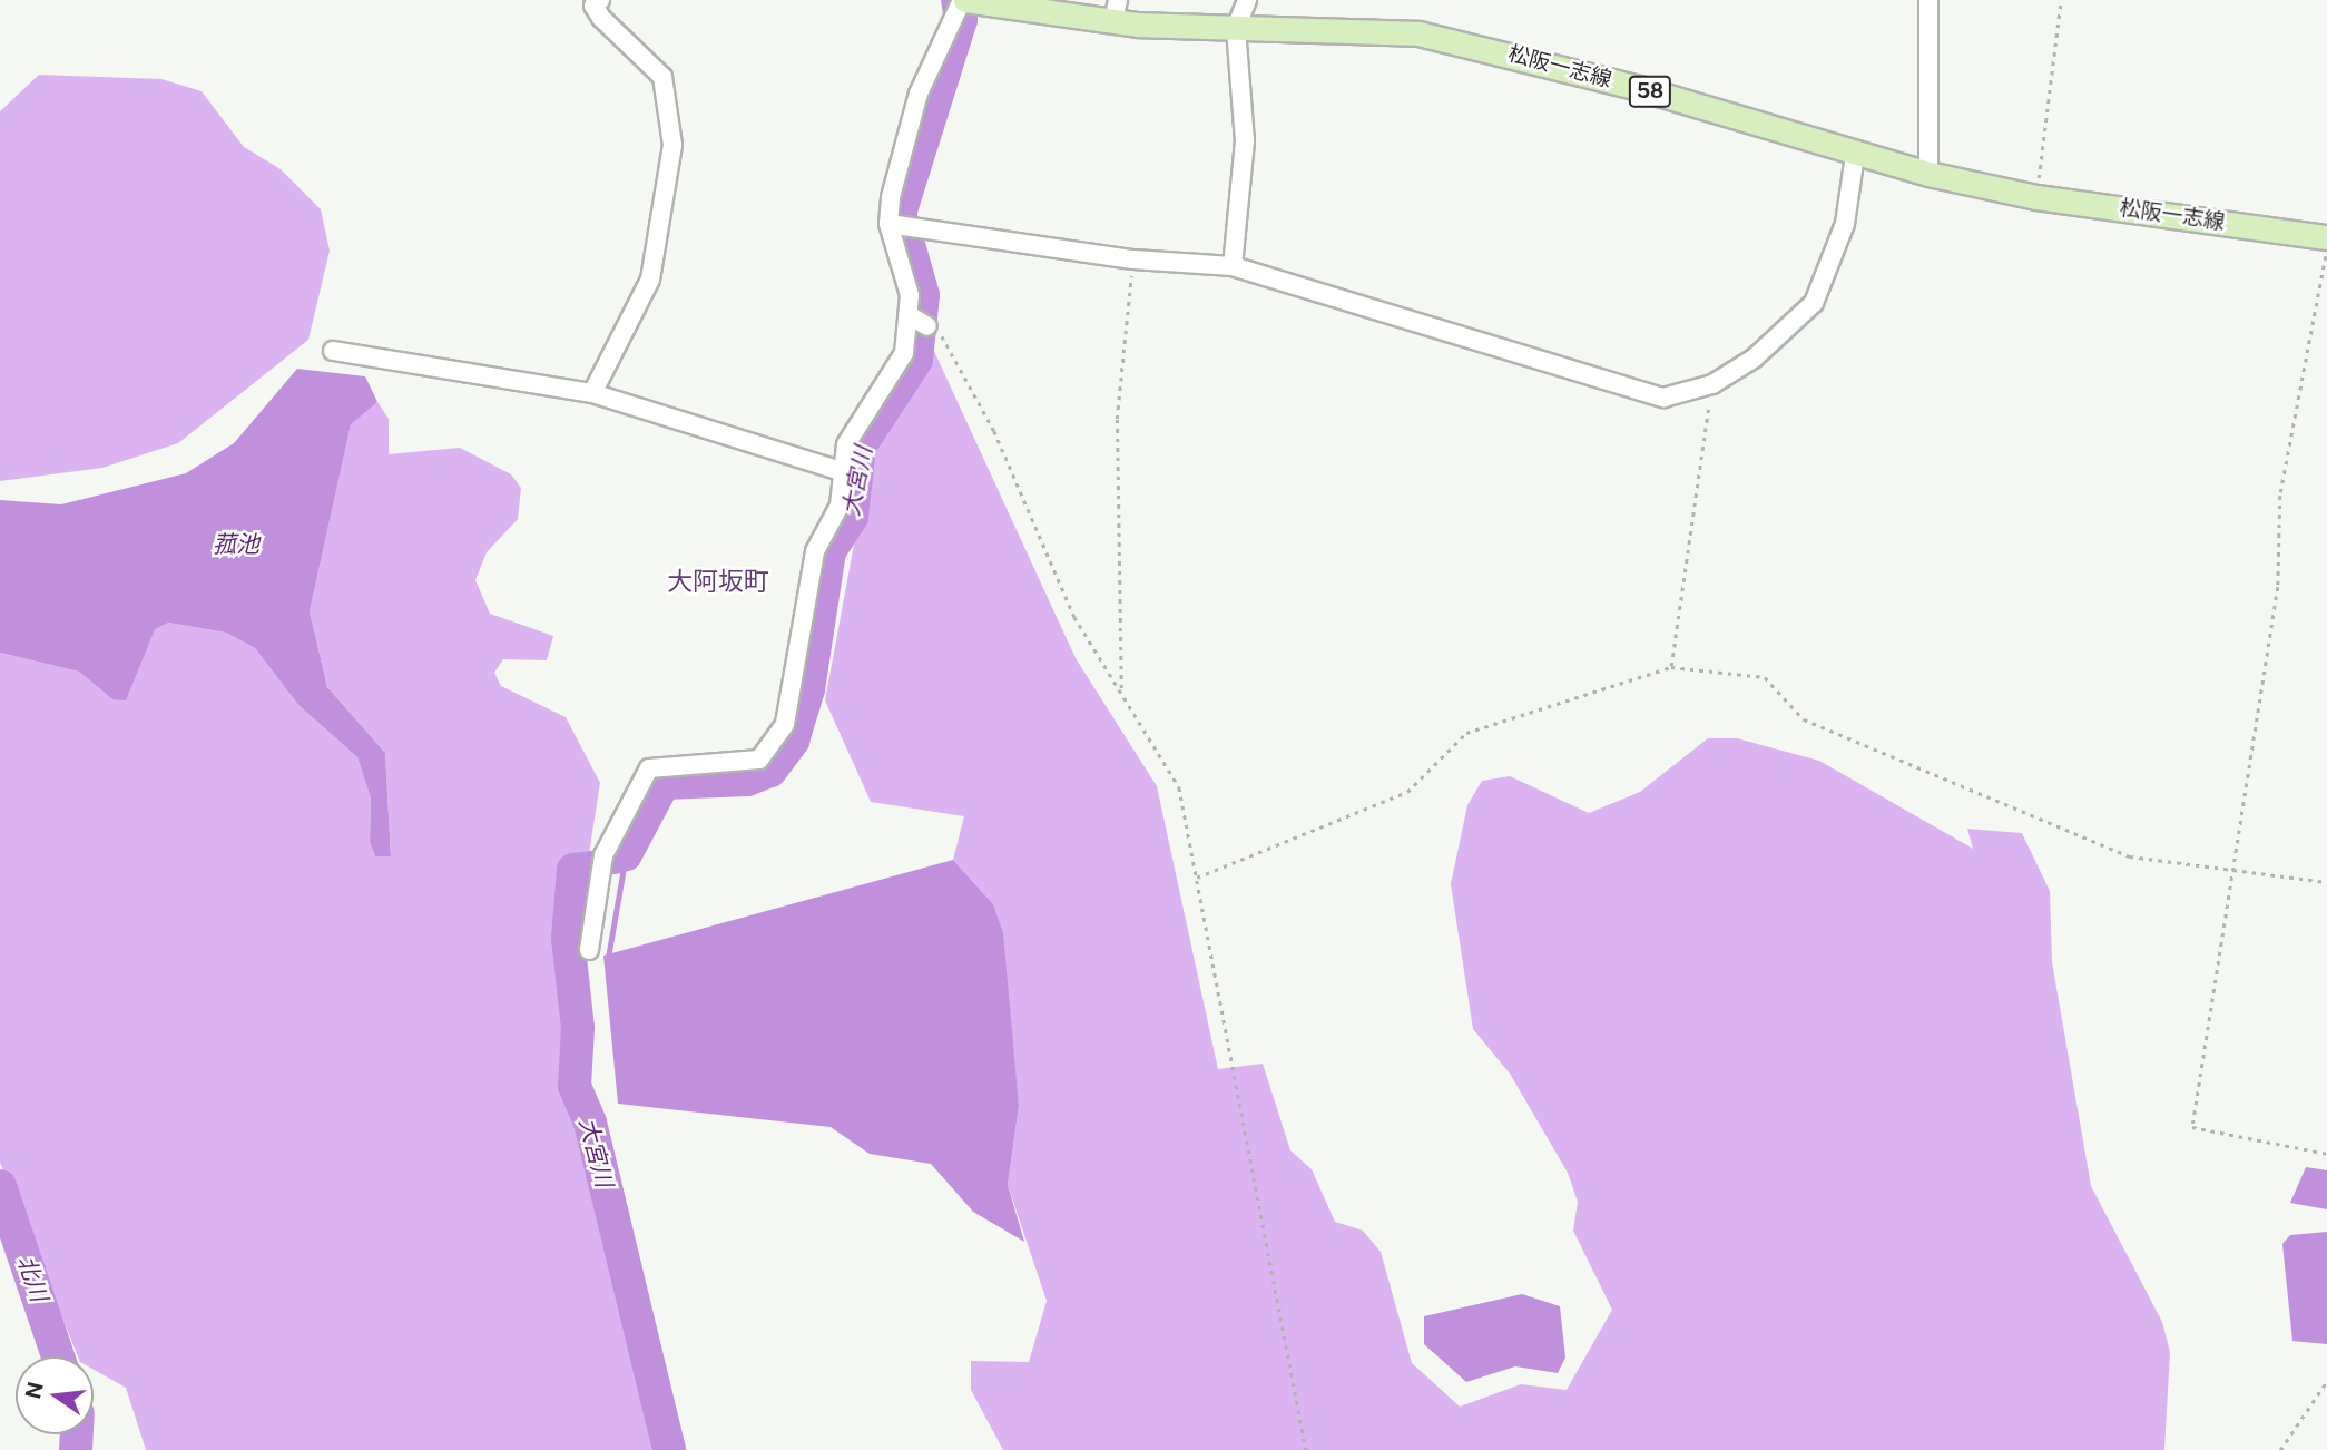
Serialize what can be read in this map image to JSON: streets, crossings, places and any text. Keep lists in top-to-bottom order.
{
  "streets": {
    "main road": ["松阪一志線", "58"]
  },
  "districts": ["大阿坂町"],
  "water": ["大宮川", "菰池", "北川"],
  "north": "left"
}
